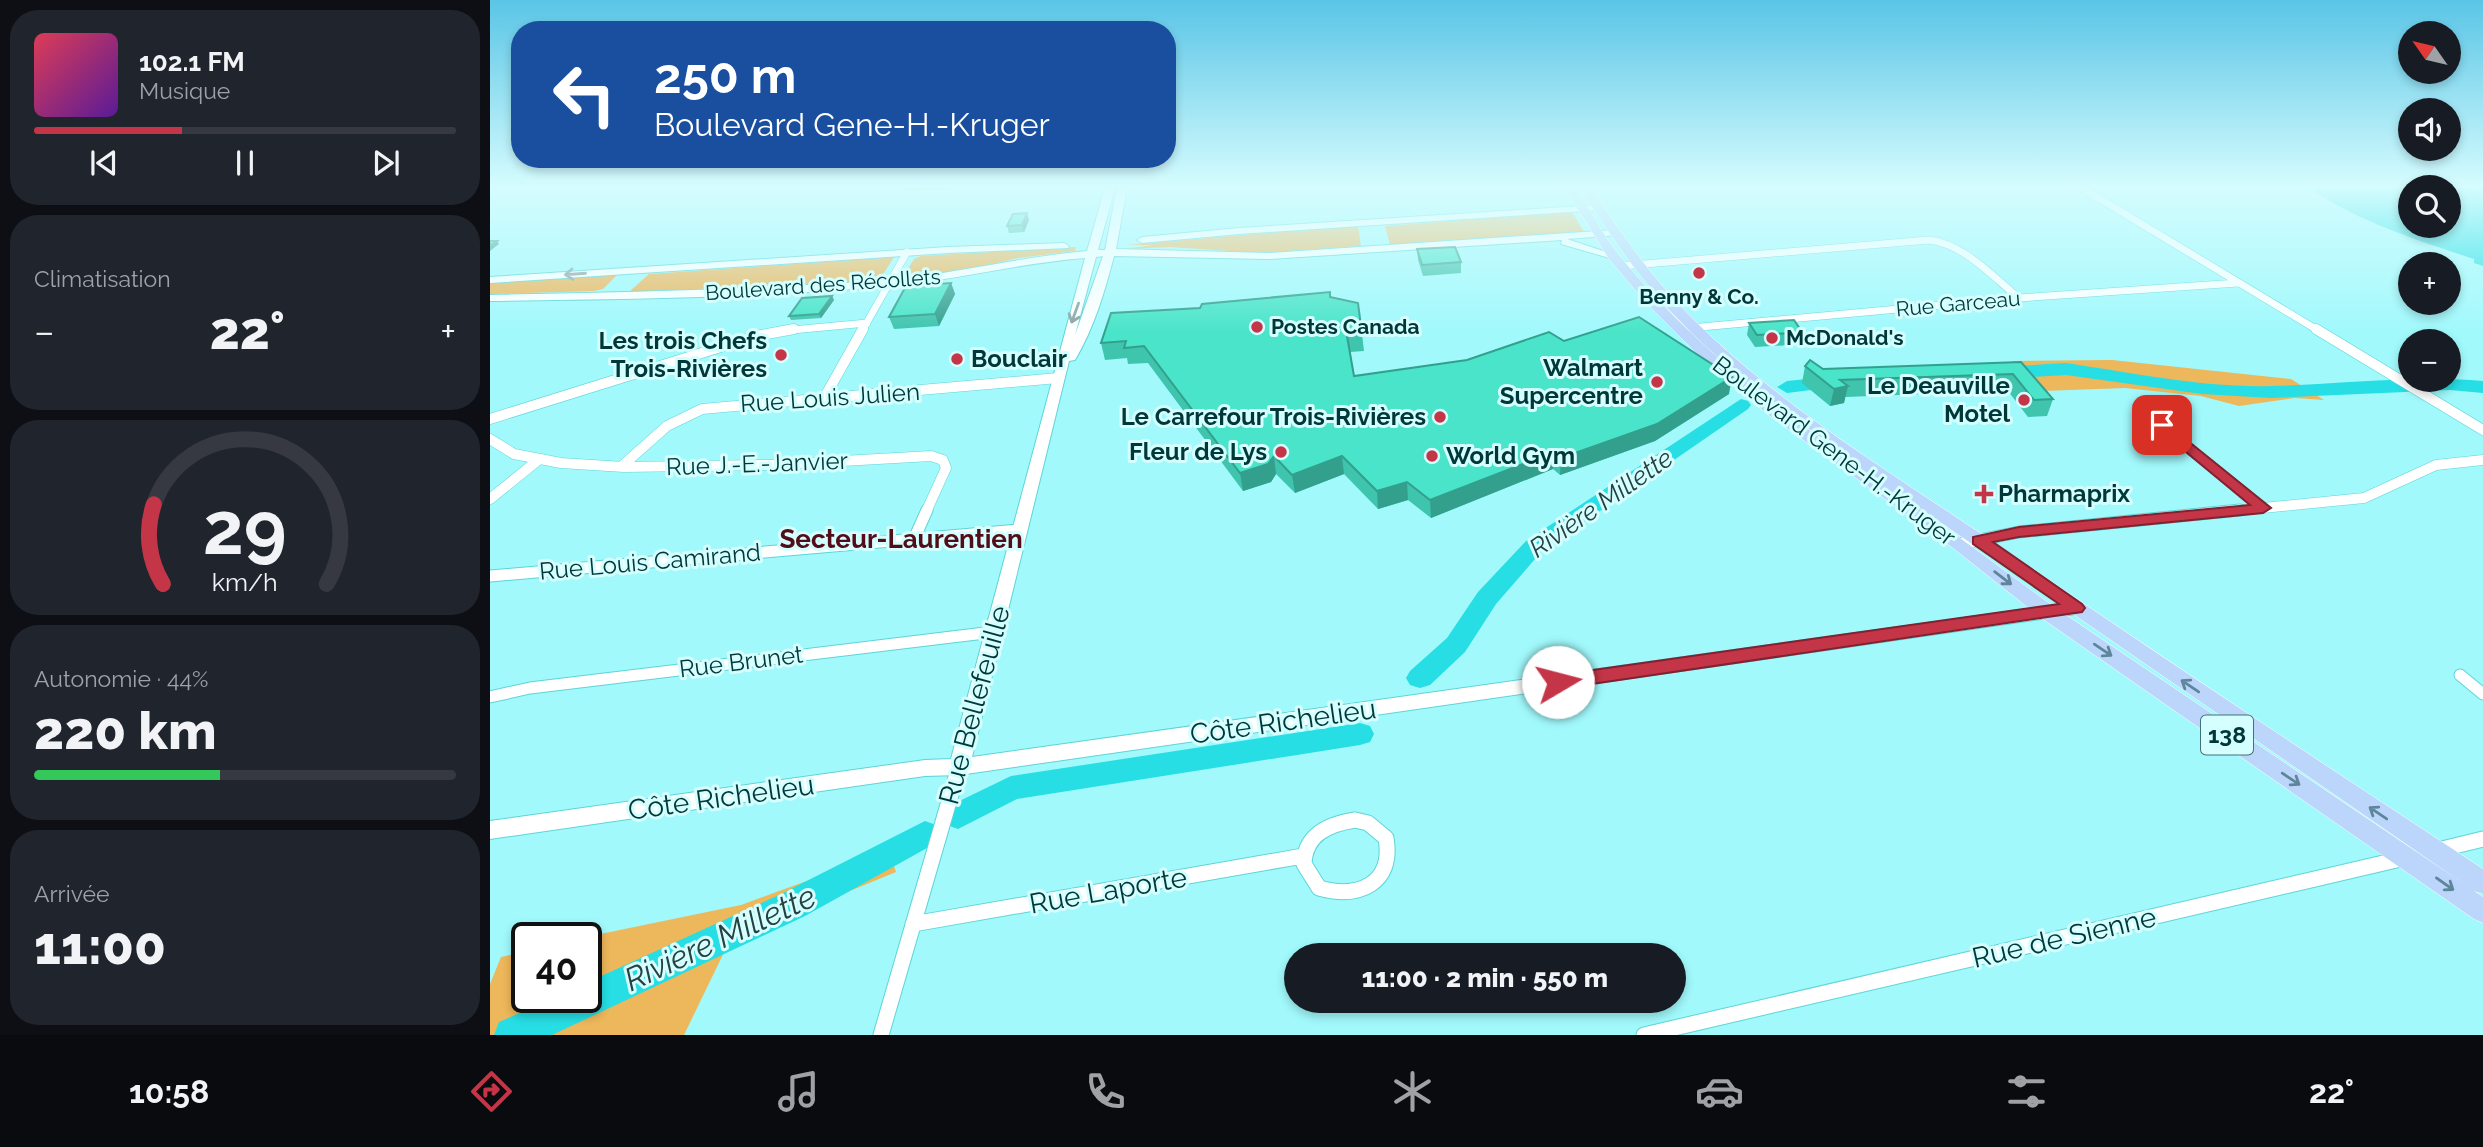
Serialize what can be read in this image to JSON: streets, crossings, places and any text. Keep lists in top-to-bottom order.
{
  "streets": {
    "main road": [
      "Boulevard des Récollets",
      "Boulevard Gene-H.-Kruger",
      "Rue Bellefeuille",
      "Côte Richelieu",
      "138"
    ],
    "street": [
      "Rue Garceau",
      "Rue Louis Julien",
      "Rue J.-E.-Janvier",
      "Rue Louis Camirand",
      "Rue Brunet",
      "Rue Laporte",
      "Rue de Sienne"
    ]
  },
  "crossings": [
    ["Boulevard des Récollets", "Rue Bellefeuille"],
    ["Rue Garceau", "Boulevard Gene-H.-Kruger"],
    ["Rue Louis Julien", "Rue J.-E.-Janvier"],
    ["Rue Louis Julien", "Rue Bellefeuille"],
    ["Boulevard Gene-H.-Kruger", "Côte Richelieu"],
    ["Boulevard Gene-H.-Kruger", "Rue de Sienne"],
    ["Rue J.-E.-Janvier", "Rue Louis Camirand"],
    ["Rue Louis Camirand", "Rue Bellefeuille"],
    ["Rue Brunet", "Rue Bellefeuille"],
    ["Rue Bellefeuille", "Côte Richelieu"],
    ["Rue Bellefeuille", "Rue Laporte"]
  ],
  "districts": ["Secteur-Laurentien"],
  "water": ["Rivière Millette"],
  "places": {
    "other": [
      "Benny & Co.",
      "Postes Canada",
      "McDonald's",
      "Les trois Chefs Trois-Rivières",
      "Bouclair",
      "Walmart Supercentre",
      "Le Deauville Motel",
      "Le Carrefour Trois-Rivières",
      "Fleur de Lys",
      "World Gym"
    ],
    "health": ["Pharmaprix"]
  },
  "north": "top left",
  "page": {
    "map_buttons": ["+", "−"],
    "turn": ["250 m", "Boulevard Gene-H.-Kruger"],
    "song": ["102.1 FM", "Musique"],
    "tile": [
      "Climatisation",
      ["Autonomie · 44%", "220 km"],
      ["Arrivée", "11:00"]
    ],
    "heat": ["−", "22°", "+"],
    "limit": "40",
    "trip": "11:00 · 2 min · 550 m",
    "tabs": ["10:58", "22°"],
    "gauge": ["29", "km/h"]
  }
}
